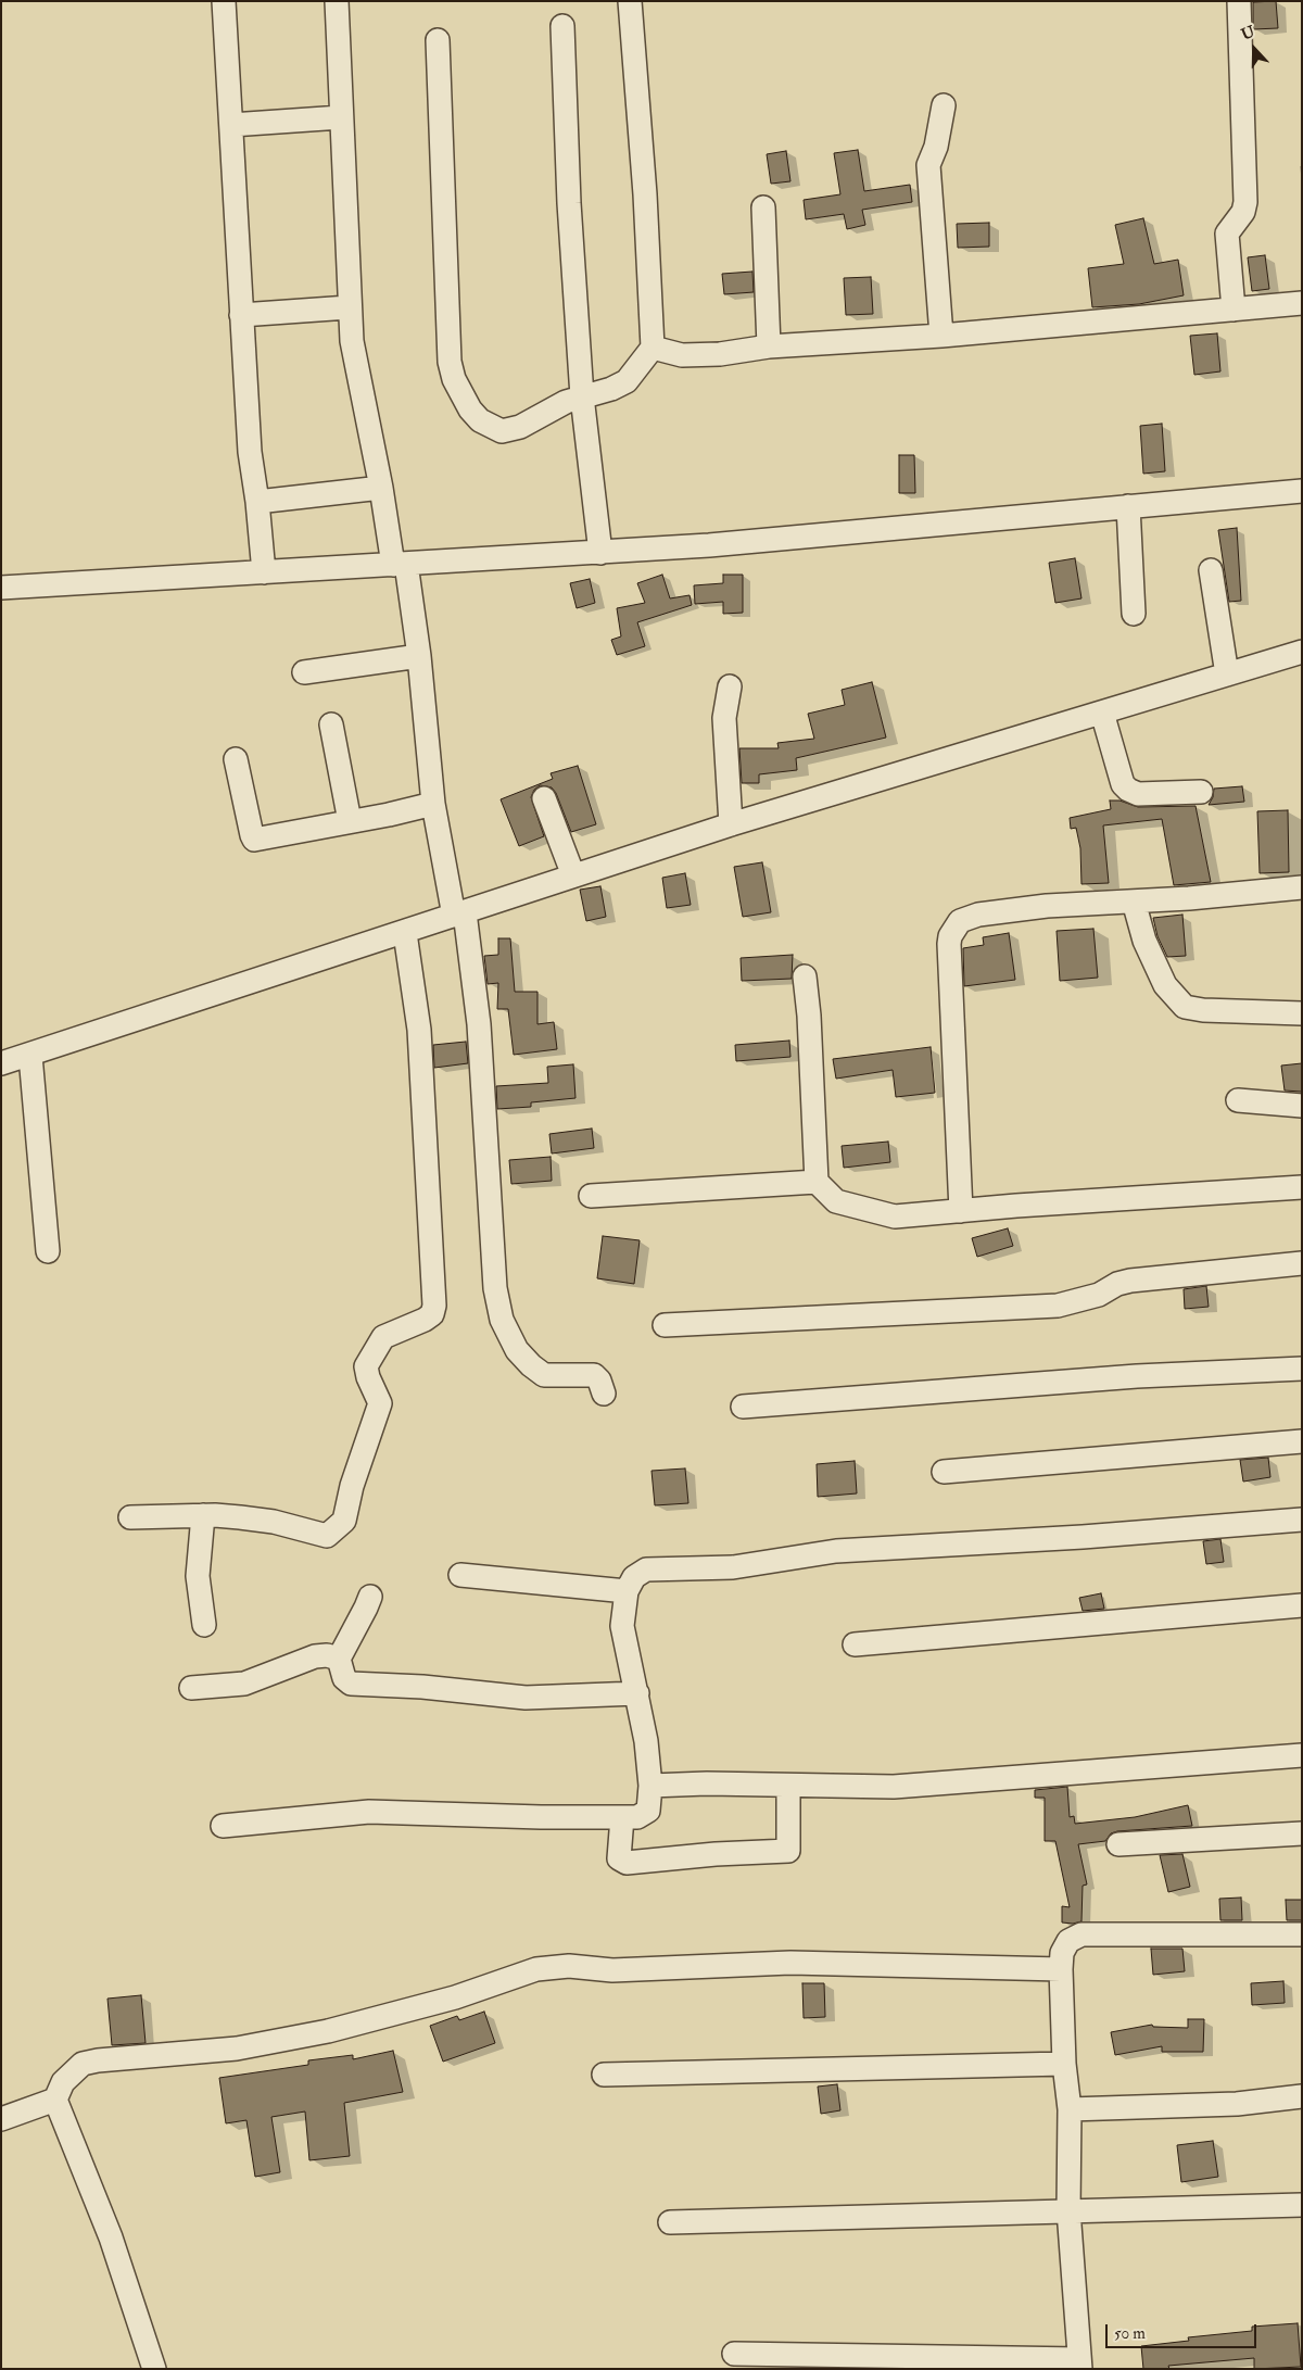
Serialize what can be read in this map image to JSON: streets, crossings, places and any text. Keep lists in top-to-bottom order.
{
  "scale_bar": "50 m",
  "north": "top"
}
